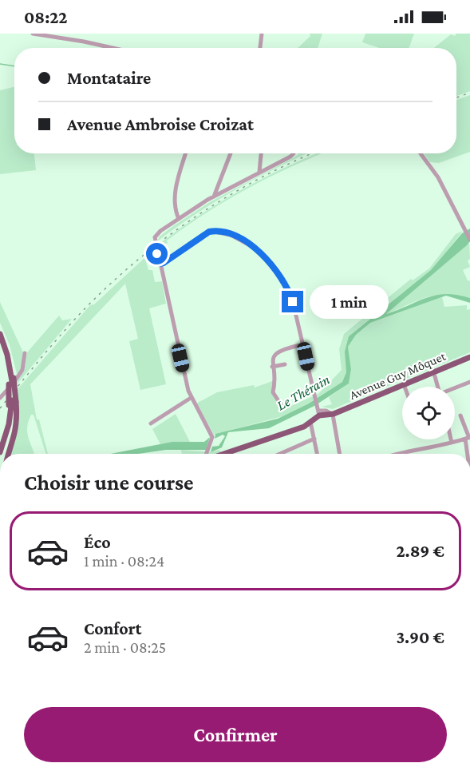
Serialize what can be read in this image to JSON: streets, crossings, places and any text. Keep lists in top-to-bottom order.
{
  "streets": {
    "main road": ["Avenue Guy Môquet"]
  },
  "water": ["Le Thérain"],
  "page": {
    "status": "08:22",
    "banner": ["Montataire", "Avenue Ambroise Croizat"],
    "bubble": "1 min",
    "heading": "Choisir une course",
    "list": [
      {
        "name": "Éco",
        "note": "1 min · 08:24",
        "value": "2.89 €"
      },
      {
        "name": "Confort",
        "note": "2 min · 08:25",
        "value": "3.90 €"
      }
    ],
    "buttons": "Confirmer"
  }
}
